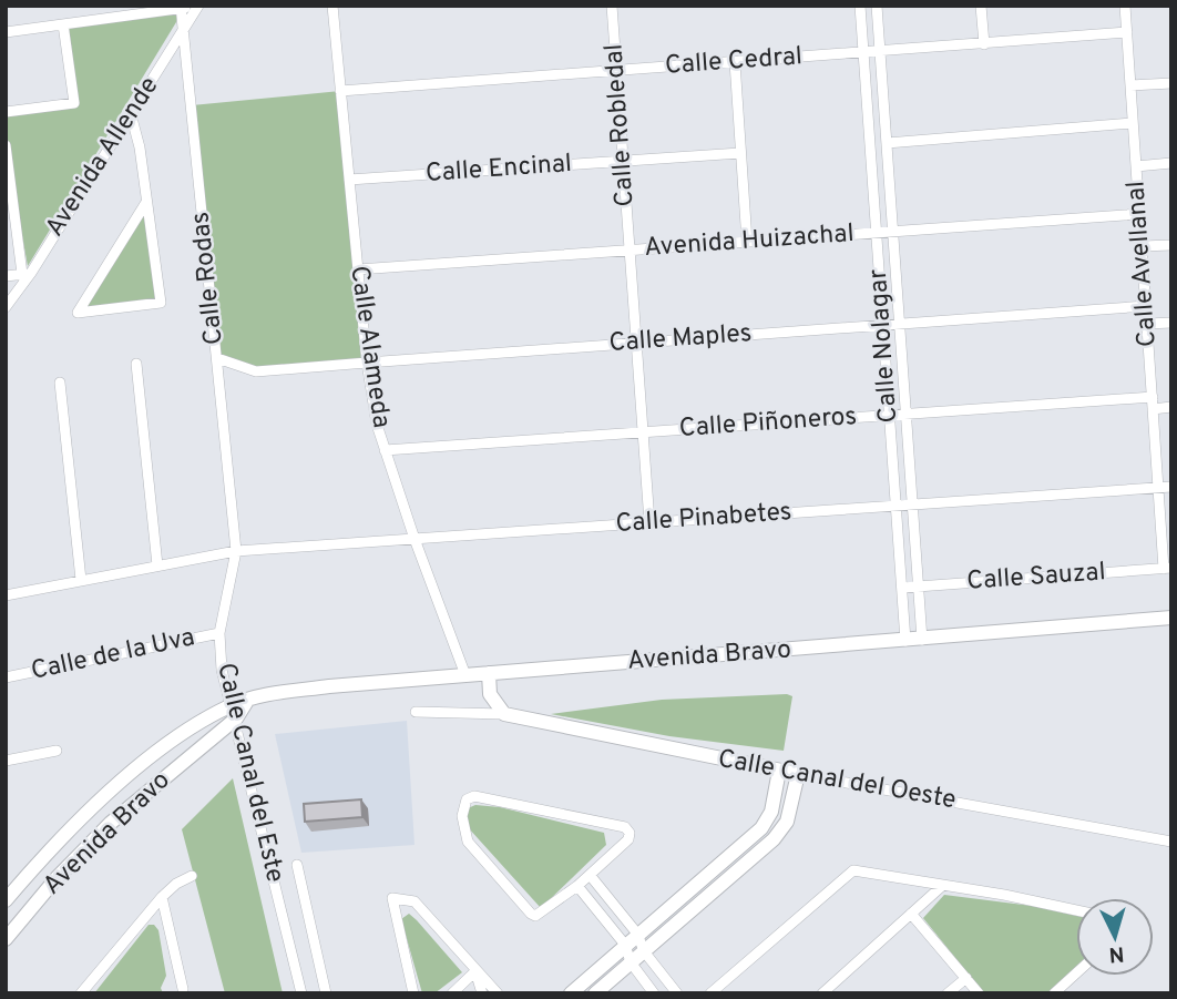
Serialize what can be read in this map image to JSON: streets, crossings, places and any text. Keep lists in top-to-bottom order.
{
  "streets": {
    "main road": ["Avenida Bravo", "Calle Canal del Oeste"],
    "street": [
      "Calle Cedral",
      "Calle Robledal",
      "Avenida Allende",
      "Calle Encinal",
      "Avenida Huizachal",
      "Calle Avellanal",
      "Calle Rodas",
      "Calle Maples",
      "Calle Nolagar",
      "Calle Alameda",
      "Calle Piñoneros",
      "Calle Pinabetes",
      "Calle Sauzal",
      "Calle de la Uva",
      "Calle Canal del Este"
    ]
  },
  "crossings": [
    ["Calle Cedral", "Calle Robledal"],
    ["Calle Cedral", "Calle Avellanal"],
    ["Calle Cedral", "Calle Nolagar"],
    ["Calle Cedral", "Calle Alameda"],
    ["Calle Robledal", "Calle Encinal"],
    ["Calle Robledal", "Avenida Huizachal"],
    ["Calle Robledal", "Calle Maples"],
    ["Calle Robledal", "Calle Piñoneros"],
    ["Calle Robledal", "Calle Pinabetes"],
    ["Avenida Allende", "Calle Rodas"],
    ["Calle Encinal", "Calle Alameda"],
    ["Avenida Huizachal", "Calle Avellanal"],
    ["Avenida Huizachal", "Calle Nolagar"],
    ["Avenida Huizachal", "Calle Alameda"],
    ["Calle Avellanal", "Calle Maples"],
    ["Calle Avellanal", "Calle Piñoneros"],
    ["Calle Avellanal", "Calle Pinabetes"],
    ["Calle Avellanal", "Calle Sauzal"],
    ["Calle Rodas", "Calle Maples"],
    ["Calle Rodas", "Calle Pinabetes"],
    ["Calle Rodas", "Calle Canal del Este"],
    ["Calle Maples", "Calle Nolagar"],
    ["Calle Maples", "Calle Alameda"],
    ["Calle Nolagar", "Calle Piñoneros"],
    ["Calle Nolagar", "Calle Pinabetes"],
    ["Calle Nolagar", "Calle Sauzal"],
    ["Calle Nolagar", "Avenida Bravo"],
    ["Calle Alameda", "Calle Piñoneros"],
    ["Calle Alameda", "Calle Pinabetes"],
    ["Calle Alameda", "Avenida Bravo"],
    ["Calle Pinabetes", "Calle Canal del Este"],
    ["Calle de la Uva", "Calle Canal del Este"],
    ["Avenida Bravo", "Calle Canal del Este"]
  ],
  "north": "bottom"
}
